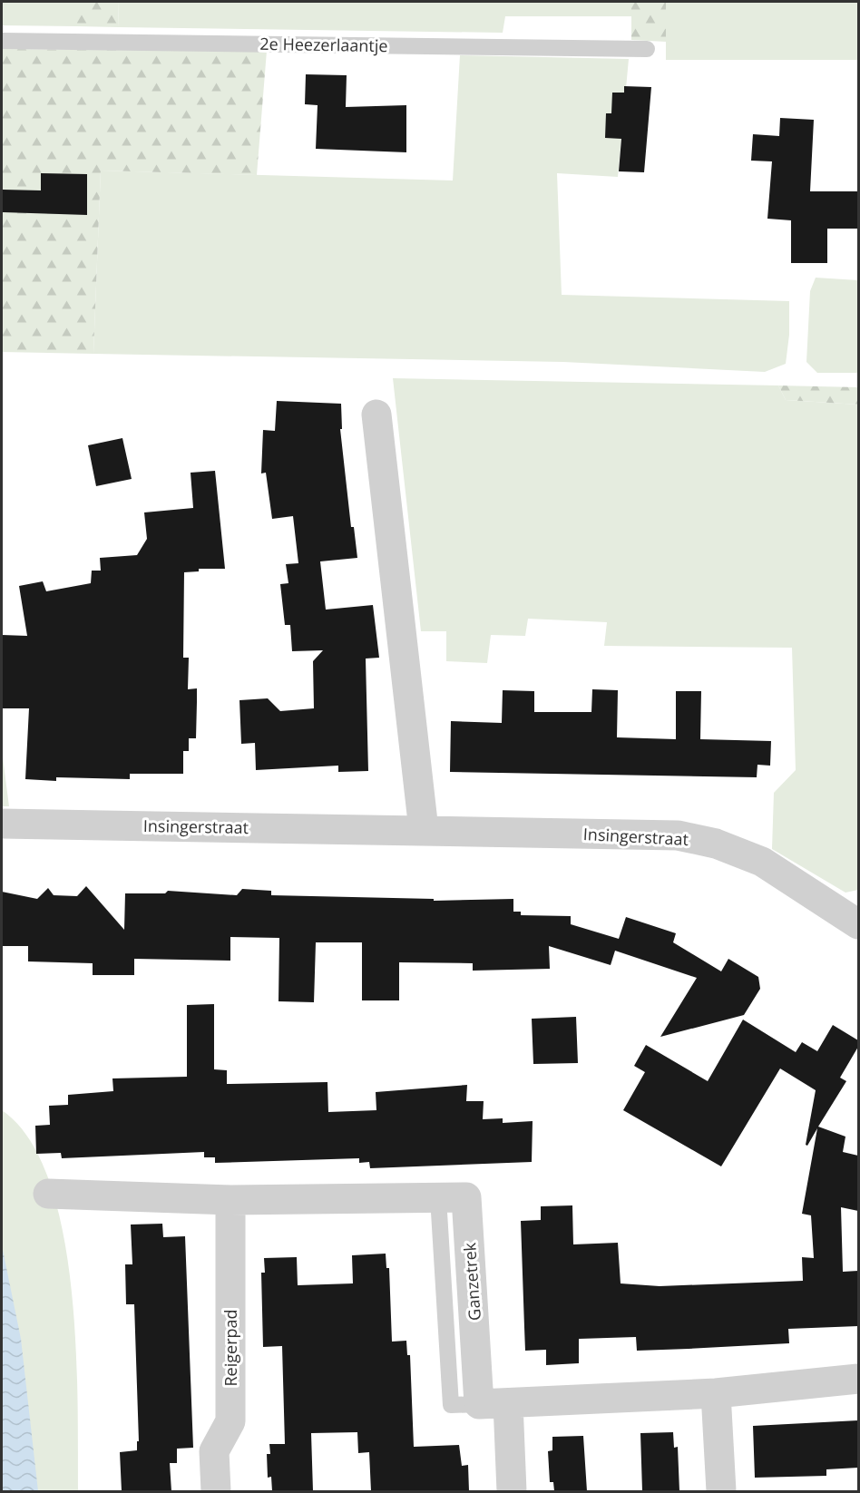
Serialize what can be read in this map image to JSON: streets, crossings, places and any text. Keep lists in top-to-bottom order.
{
  "streets": {
    "street": ["Insingerstraat", "Ganzetrek", "Reigerpad"],
    "lane": ["2e Heezerlaantje"]
  },
  "crossings": [
    ["Ganzetrek", "Reigerpad"]
  ]
}
